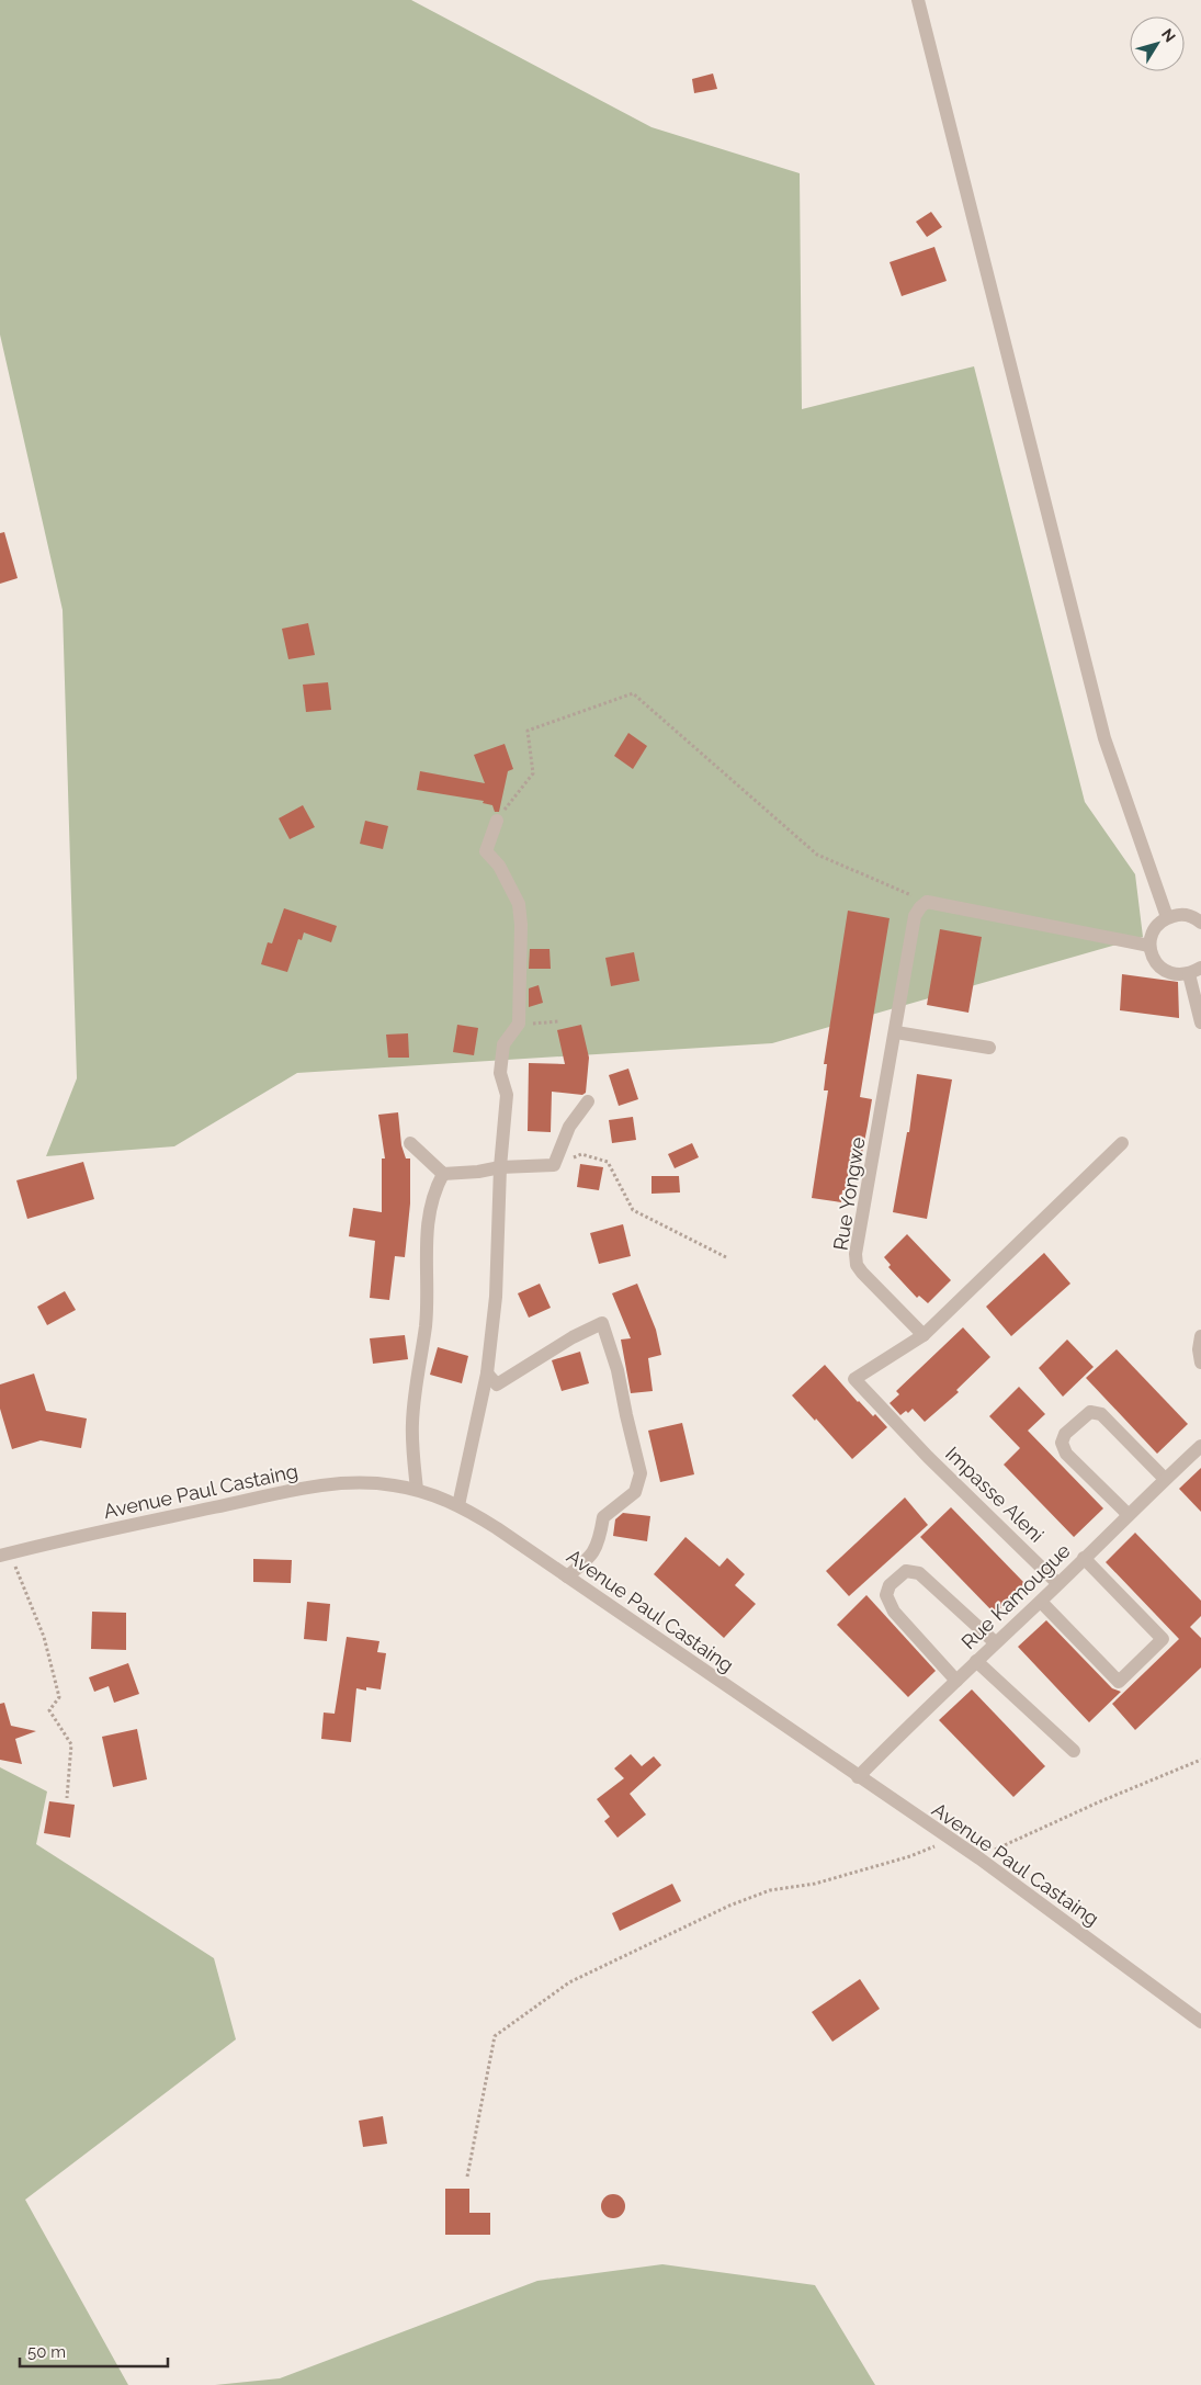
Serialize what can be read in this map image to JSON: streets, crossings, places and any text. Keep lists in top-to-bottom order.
{
  "streets": {
    "street": [
      "Rue Yongwe",
      "Avenue Paul Castaing",
      "Impasse Aleni",
      "Rue Kamougue"
    ]
  },
  "crossings": [
    ["Rue Yongwe", "Impasse Aleni"],
    ["Avenue Paul Castaing", "Rue Kamougue"],
    ["Impasse Aleni", "Rue Kamougue"]
  ],
  "scale_bar": "50 m",
  "north": "top right"
}
